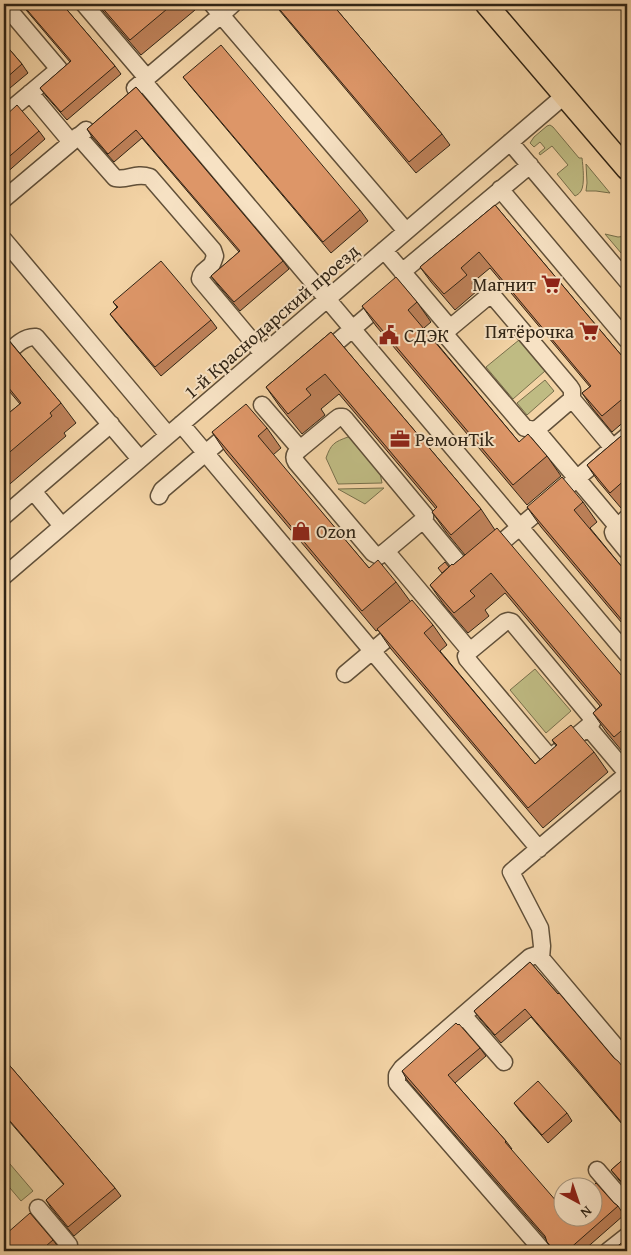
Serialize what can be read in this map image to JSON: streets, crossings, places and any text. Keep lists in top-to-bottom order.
{
  "streets": {
    "street": ["1-й Краснодарский проезд"]
  },
  "places": {
    "supermarket": ["Магнит", "Пятёрочка"],
    "public building": ["СДЭК"],
    "office": ["РемонTik"],
    "shop": ["Ozon"]
  },
  "north": "bottom right"
}
